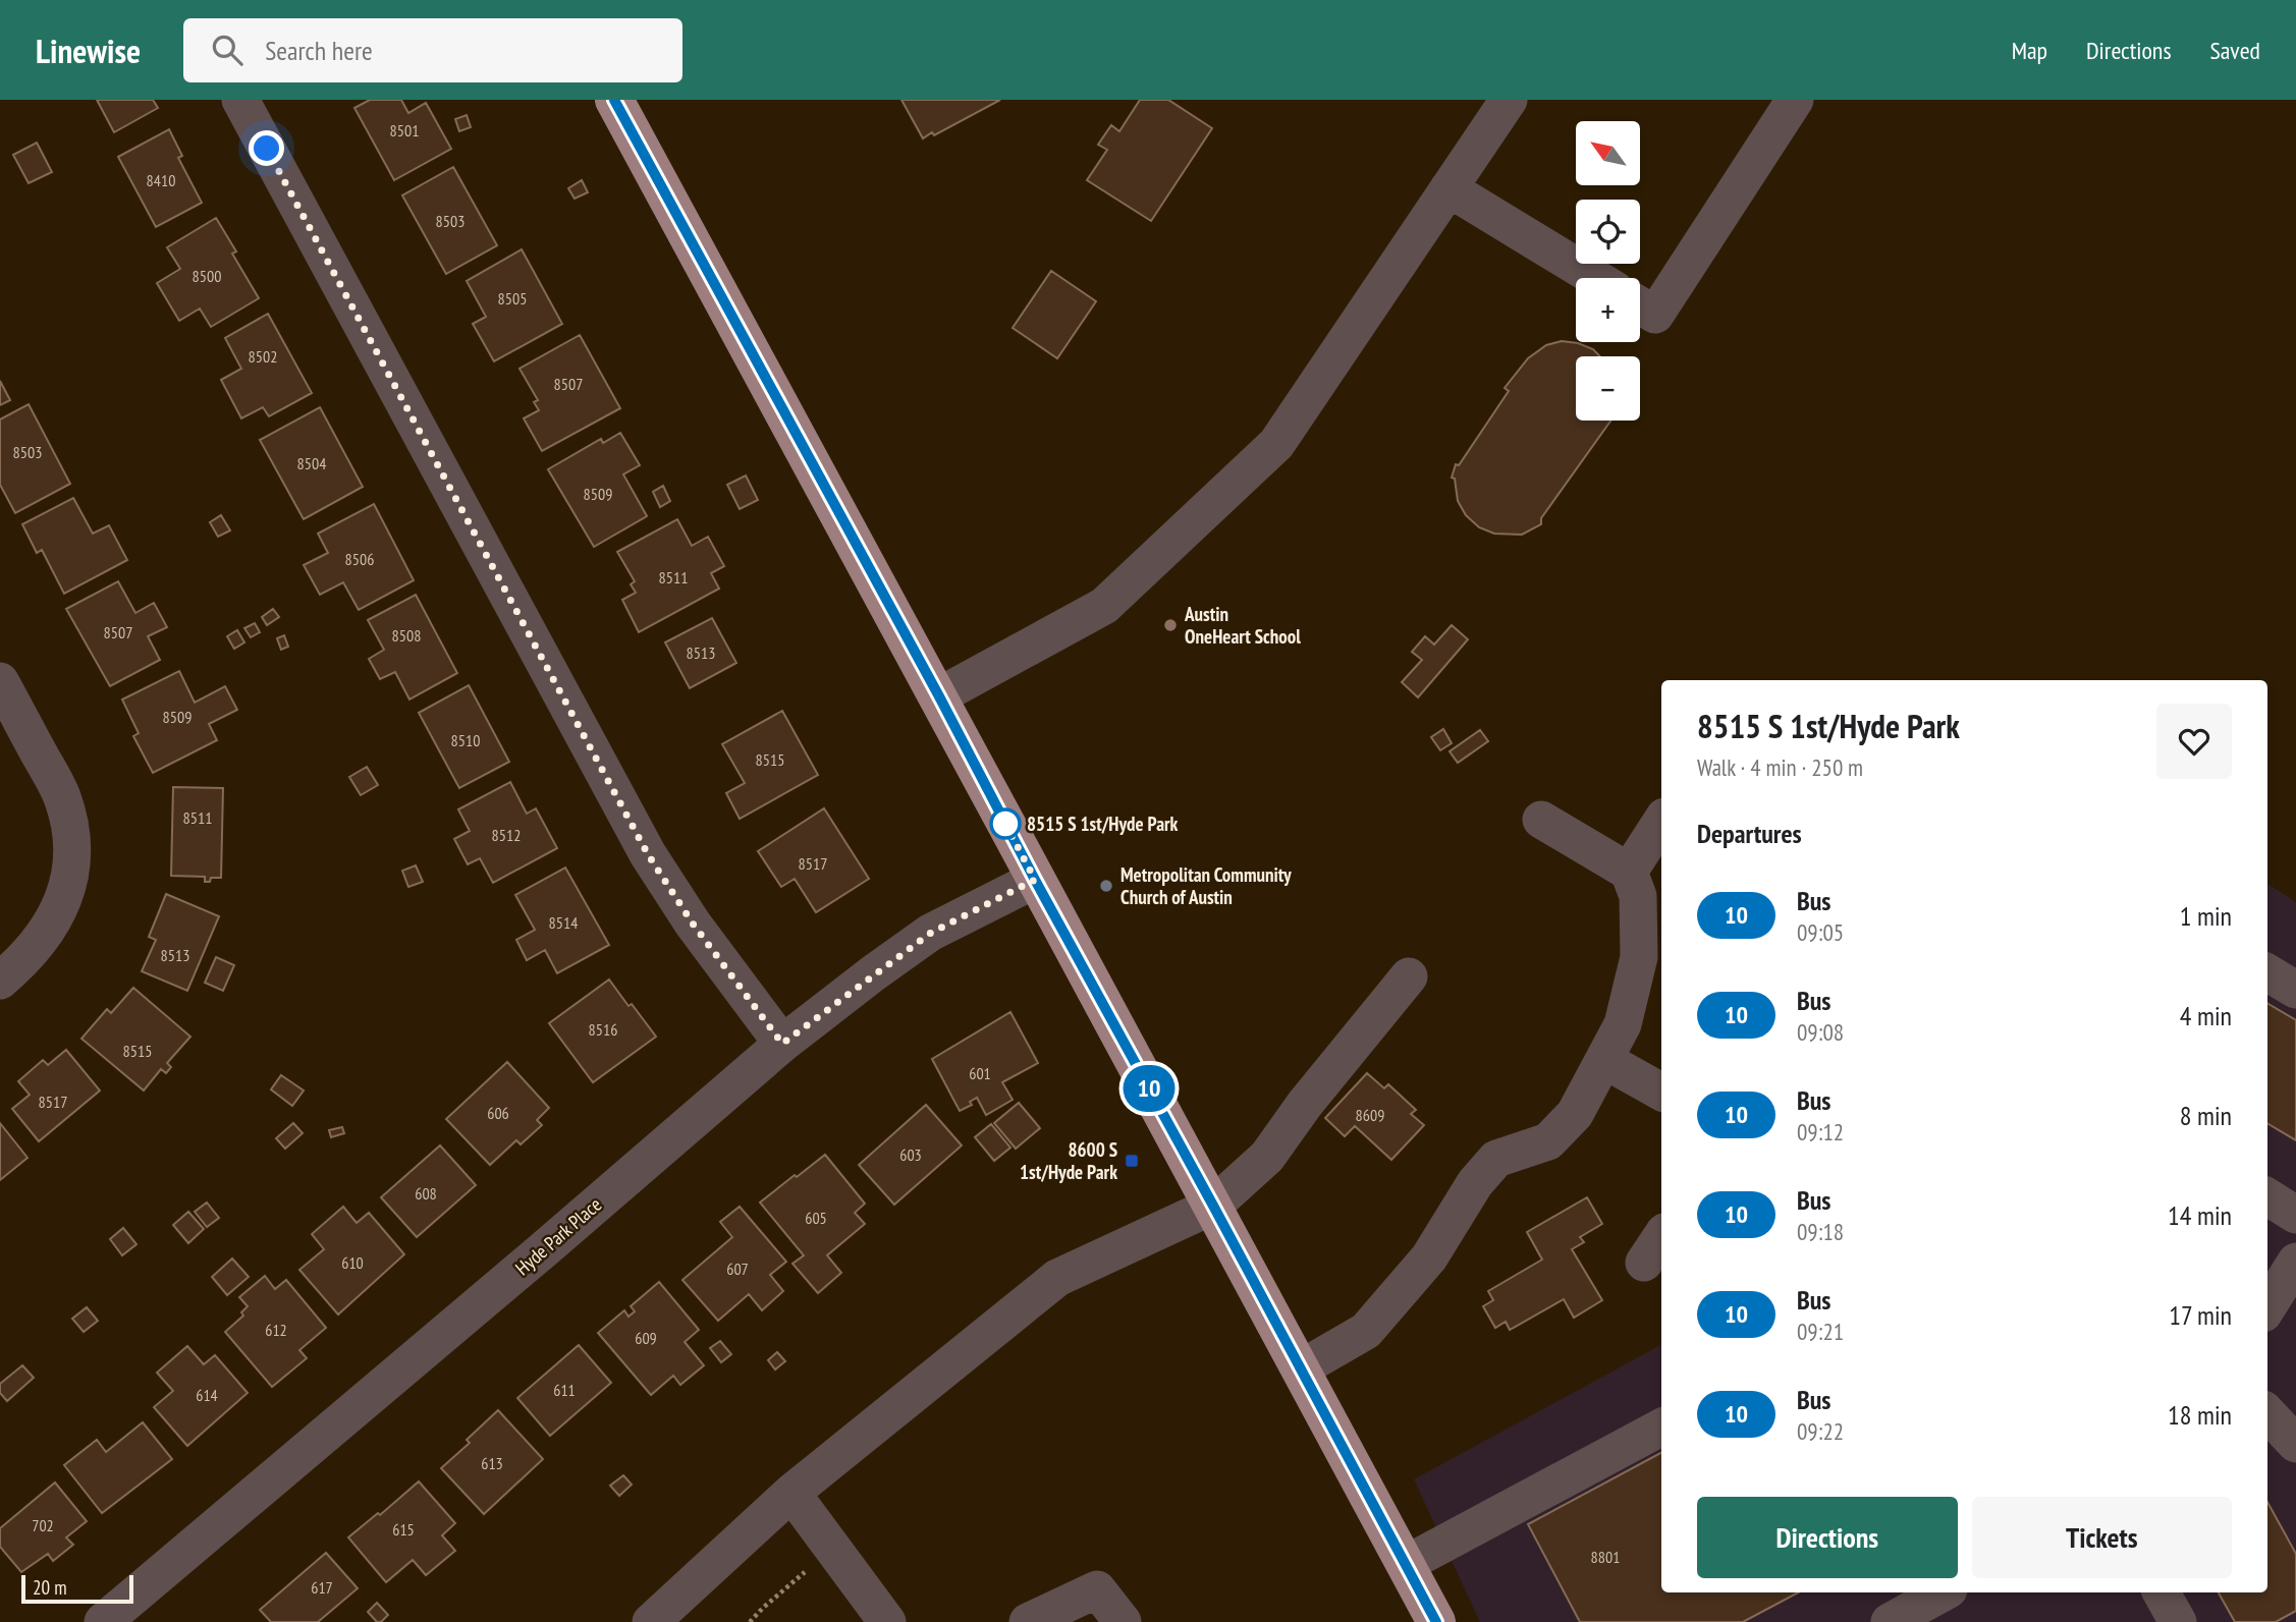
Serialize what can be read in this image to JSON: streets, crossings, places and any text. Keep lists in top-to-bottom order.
{
  "streets": {
    "street": ["Hyde Park Place"]
  },
  "places": {
    "other": ["Austin OneHeart School", "8515 S 1st/Hyde Park", "Metropolitan Community Church of Austin"],
    "transit": ["8600 S 1st/Hyde Park"]
  },
  "lines": ["bus line 10"],
  "house_numbers": [
    "8501",
    "8410",
    "8503",
    "8500",
    "8505",
    "8502",
    "8507",
    "8503",
    "8504",
    "8509",
    "8506",
    "8511",
    "8507",
    "8508",
    "8513",
    "8509",
    "8510",
    "8515",
    "8511",
    "8512",
    "8517",
    "8514",
    "8513",
    "8516",
    "8515",
    "601",
    "8517",
    "606",
    "8609",
    "603",
    "608",
    "605",
    "610",
    "607",
    "612",
    "609",
    "611",
    "614",
    "613",
    "702",
    "615",
    "8801",
    "617"
  ],
  "scale_bar": "20 m",
  "north": "top left",
  "page": {
    "header": "Linewise",
    "search": "Search here",
    "nav": ["Map", "Directions", "Saved"],
    "on_map": "10",
    "map_buttons": ["+", "−"],
    "heading": [
      ["8515 S 1st/Hyde Park", "Walk · 4 min · 250 m"],
      "Departures"
    ],
    "list": [
      {
        "mark": "10",
        "name": "Bus",
        "note": "09:05",
        "value": "1 min"
      },
      {
        "mark": "10",
        "name": "Bus",
        "note": "09:08",
        "value": "4 min"
      },
      {
        "mark": "10",
        "name": "Bus",
        "note": "09:12",
        "value": "8 min"
      },
      {
        "mark": "10",
        "name": "Bus",
        "note": "09:18",
        "value": "14 min"
      },
      {
        "mark": "10",
        "name": "Bus",
        "note": "09:21",
        "value": "17 min"
      },
      {
        "mark": "10",
        "name": "Bus",
        "note": "09:22",
        "value": "18 min"
      }
    ],
    "buttons": ["Directions", "Tickets"],
    "scale": "20 m"
  }
}
